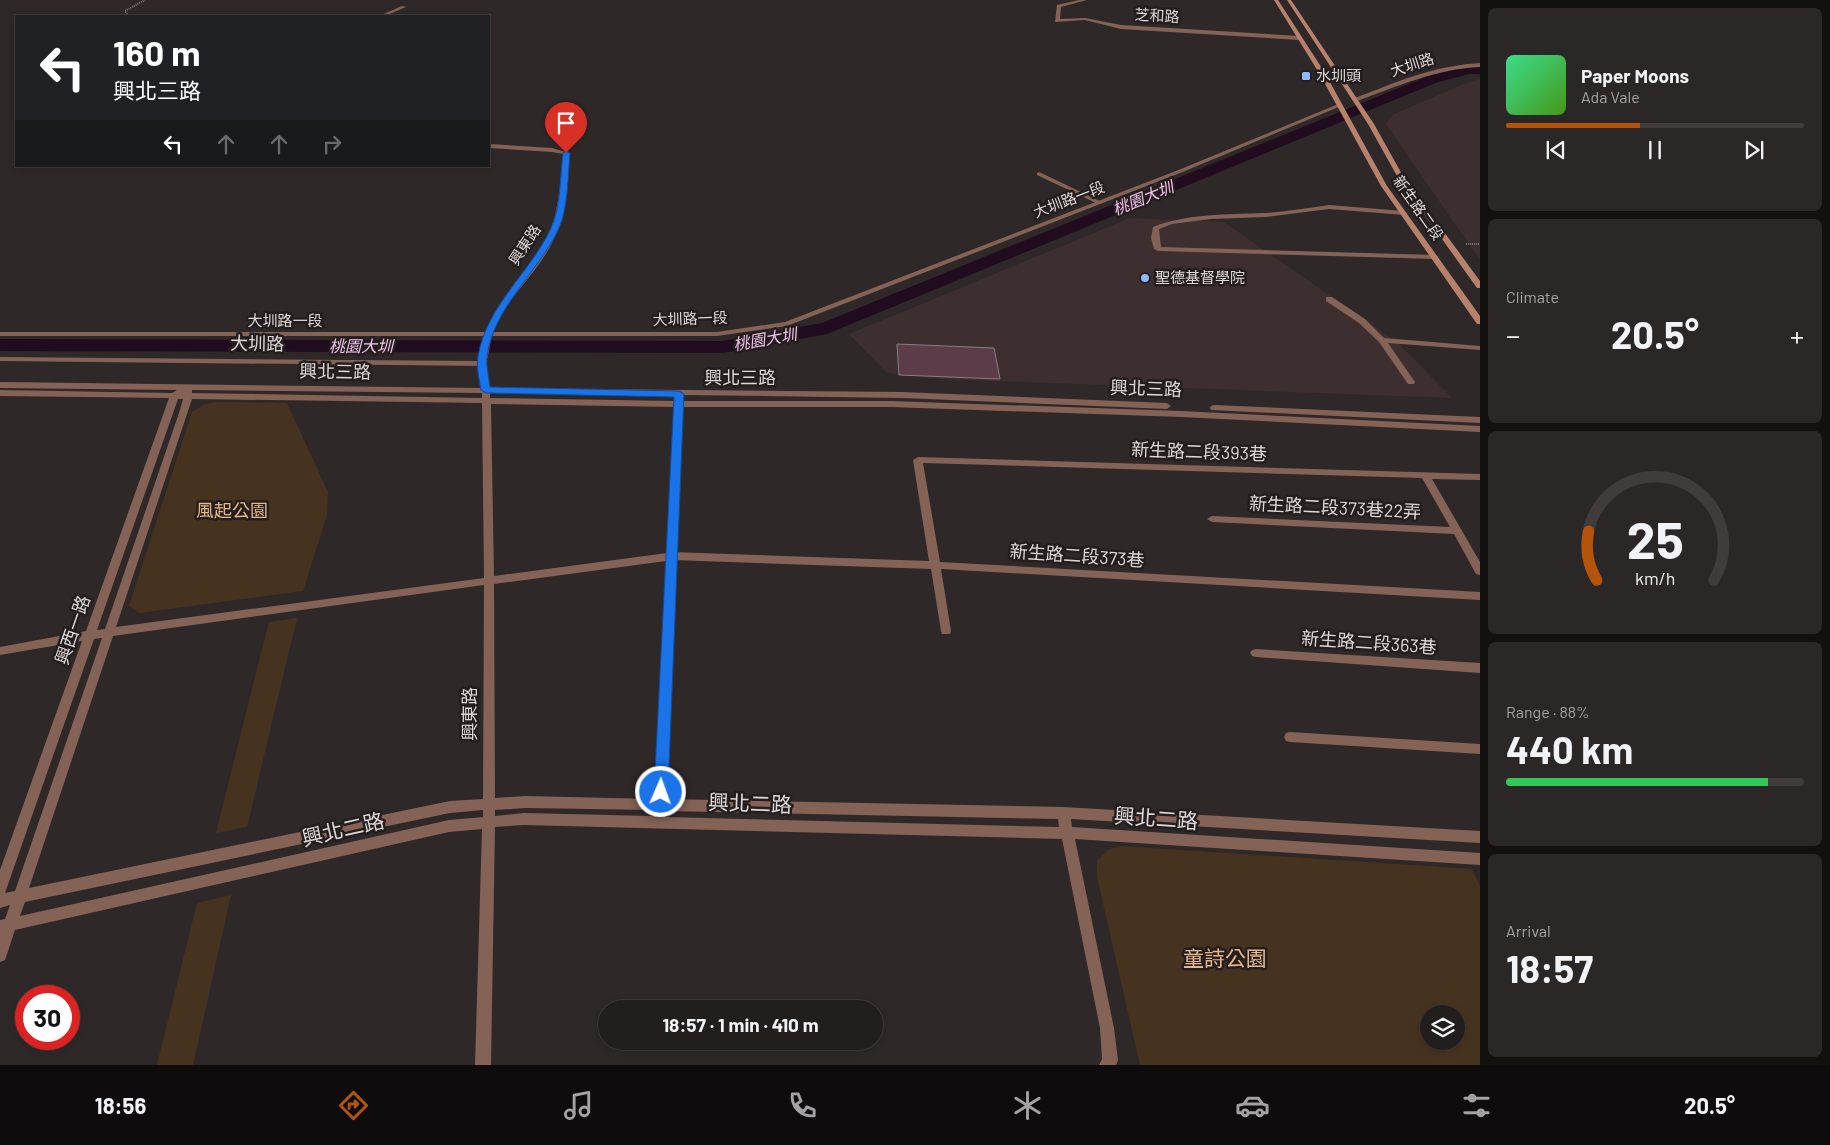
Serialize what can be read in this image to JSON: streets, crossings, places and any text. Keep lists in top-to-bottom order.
{
  "streets": {
    "main road": ["新生路二段"],
    "street": [
      "芝和路",
      "大圳路",
      "大圳路一段",
      "興東路",
      "興北三路",
      "新生路二段393巷",
      "新生路二段373巷22弄",
      "新生路二段373巷",
      "興西一路",
      "新生路二段363巷",
      "興北二路"
    ]
  },
  "crossings": [
    ["芝和路", "新生路二段"],
    ["大圳路", "新生路二段"],
    ["大圳路", "興東路"],
    ["大圳路一段", "新生路二段"],
    ["大圳路一段", "興東路"],
    ["興東路", "新生路二段373巷"],
    ["興東路", "興北二路"],
    ["新生路二段393巷", "新生路二段373巷22弄"],
    ["新生路二段393巷", "新生路二段373巷"],
    ["新生路二段373巷", "興西一路"]
  ],
  "water": ["桃園大圳"],
  "parks": ["風起公園", "童詩公園"],
  "places": {
    "transit": ["水圳頭"],
    "other": ["聖德基督學院"]
  },
  "page": {
    "turn": ["160 m", "興北三路"],
    "song": ["Paper Moons", "Ada Vale"],
    "tile": [
      "Climate",
      ["Range · 88%", "440 km"],
      ["Arrival", "18:57"]
    ],
    "heat": ["−", "20.5°", "+"],
    "limit": "30",
    "trip": "18:57 · 1 min · 410 m",
    "tabs": ["18:56", "20.5°"],
    "gauge": ["25", "km/h"]
  }
}
